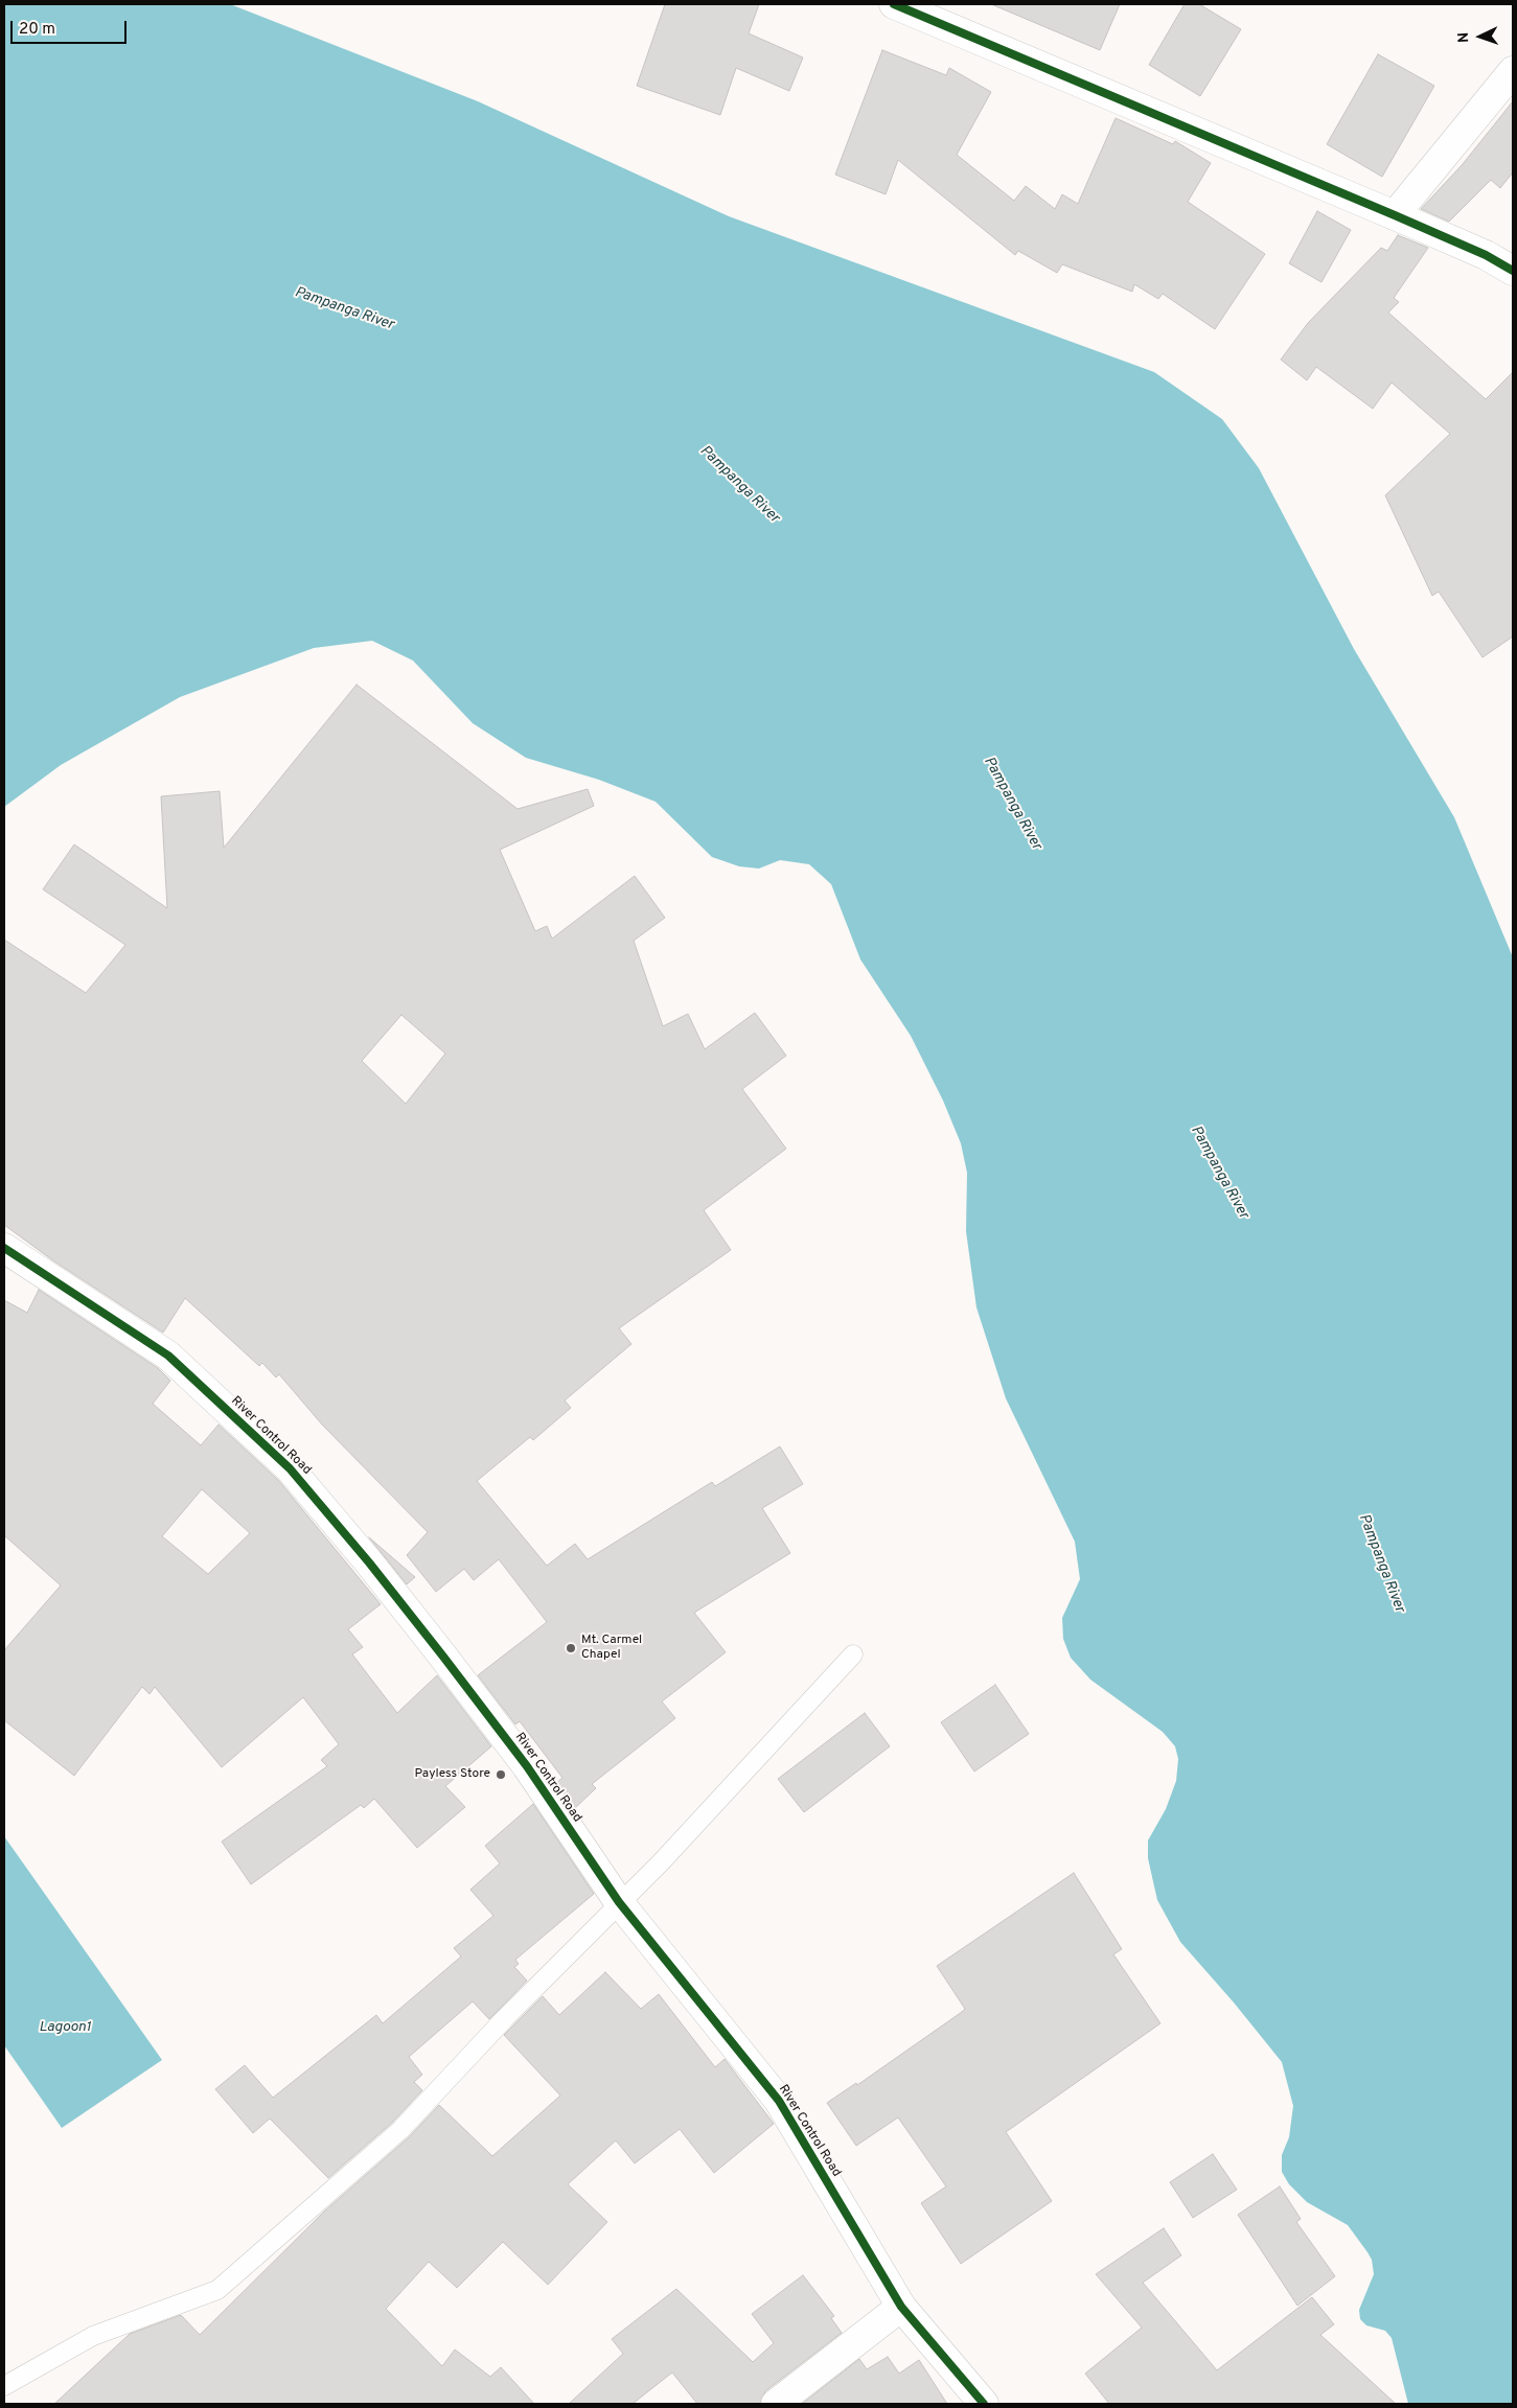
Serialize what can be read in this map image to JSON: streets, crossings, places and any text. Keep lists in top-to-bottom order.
{
  "streets": {
    "street": ["River Control Road"]
  },
  "water": ["Pampanga River", "Lagoon1"],
  "places": ["Mt. Carmel Chapel", "Payless Store"],
  "scale_bar": "20 m",
  "north": "left"
}
